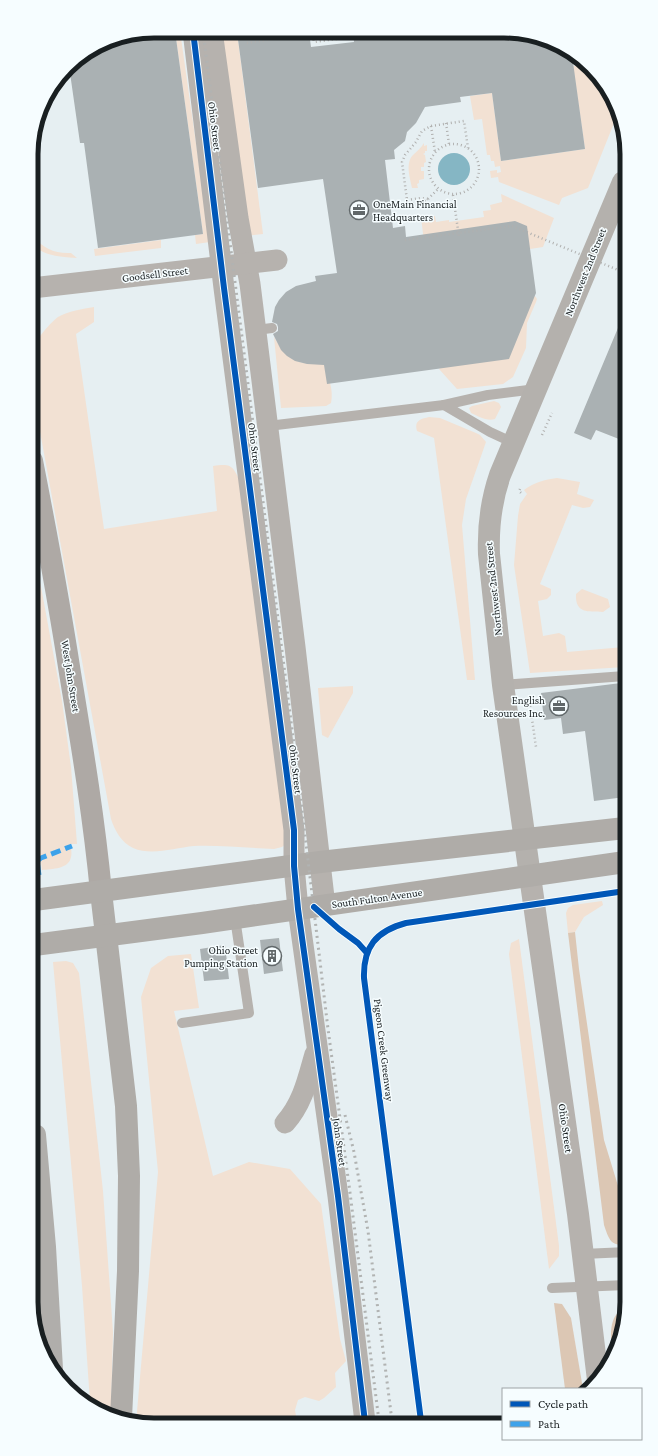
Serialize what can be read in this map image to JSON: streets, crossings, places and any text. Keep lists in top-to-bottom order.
{
  "streets": {
    "highway": ["South Fulton Avenue"],
    "main road": ["Northwest 2nd Street", "West John Street"],
    "street": ["Ohio Street", "Goodsell Street", "John Street"],
    "cycle path": ["Pigeon Creek Greenway"]
  },
  "crossings": [
    ["Ohio Street", "Northwest 2nd Street"],
    ["Ohio Street", "Goodsell Street"],
    ["Ohio Street", "South Fulton Avenue"],
    ["Ohio Street", "John Street"],
    ["Northwest 2nd Street", "South Fulton Avenue"],
    ["South Fulton Avenue", "John Street"]
  ],
  "places": {
    "office": ["OneMain Financial Headquarters", "English Resources Inc."],
    "building": ["Ohio Street Pumping Station"]
  },
  "legend": ["Cycle path", "Path"]
}
